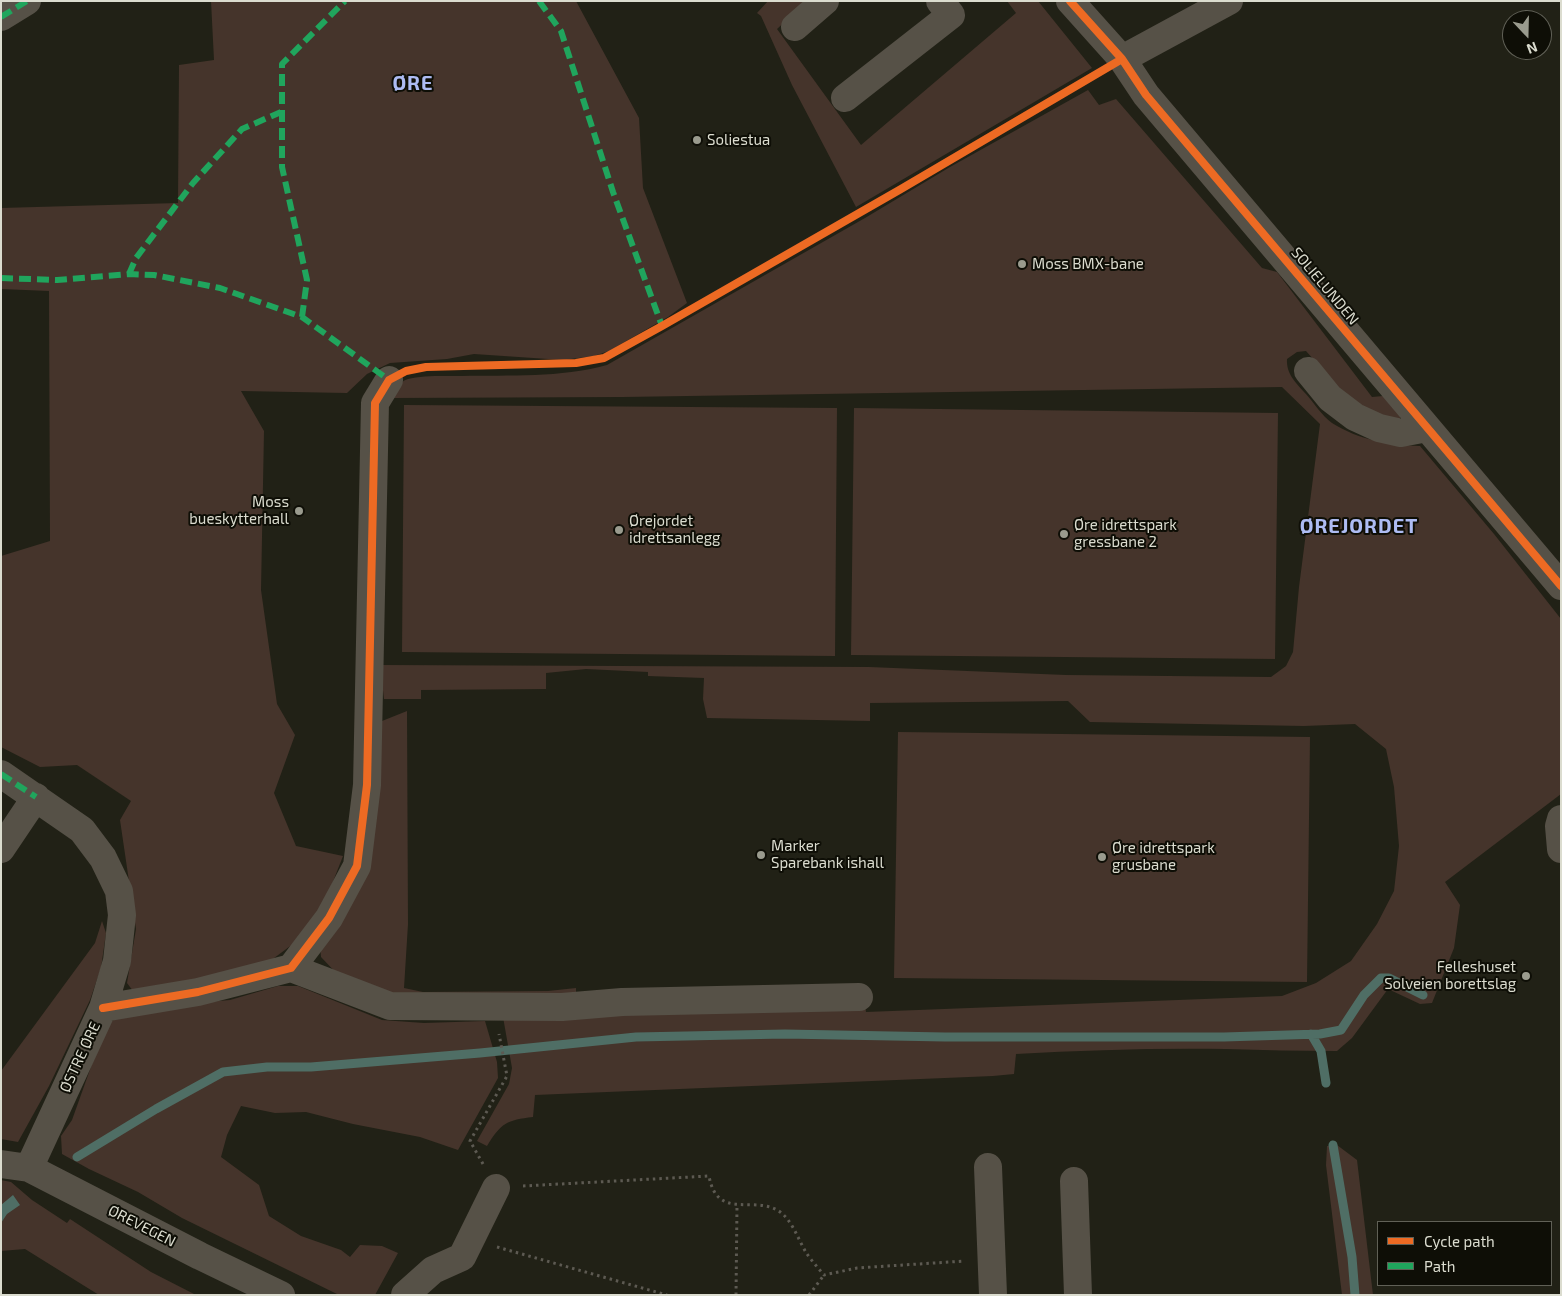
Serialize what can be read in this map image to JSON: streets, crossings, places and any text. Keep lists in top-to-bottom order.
{
  "streets": {
    "street": ["SOLIELUNDEN", "ØSTRE ØRE", "ØREVEGEN"]
  },
  "crossings": [
    ["ØSTRE ØRE", "ØREVEGEN"]
  ],
  "districts": ["ØRE", "ØREJORDET"],
  "places": [
    "Soliestua",
    "Moss BMX-bane",
    "Moss bueskytterhall",
    "Ørejordet idrettsanlegg",
    "Øre idrettspark gressbane 2",
    "Marker Sparebank ishall",
    "Øre idrettspark grusbane",
    "Felleshuset Solveien borettslag"
  ],
  "legend": ["Cycle path", "Path"],
  "north": "bottom"
}
